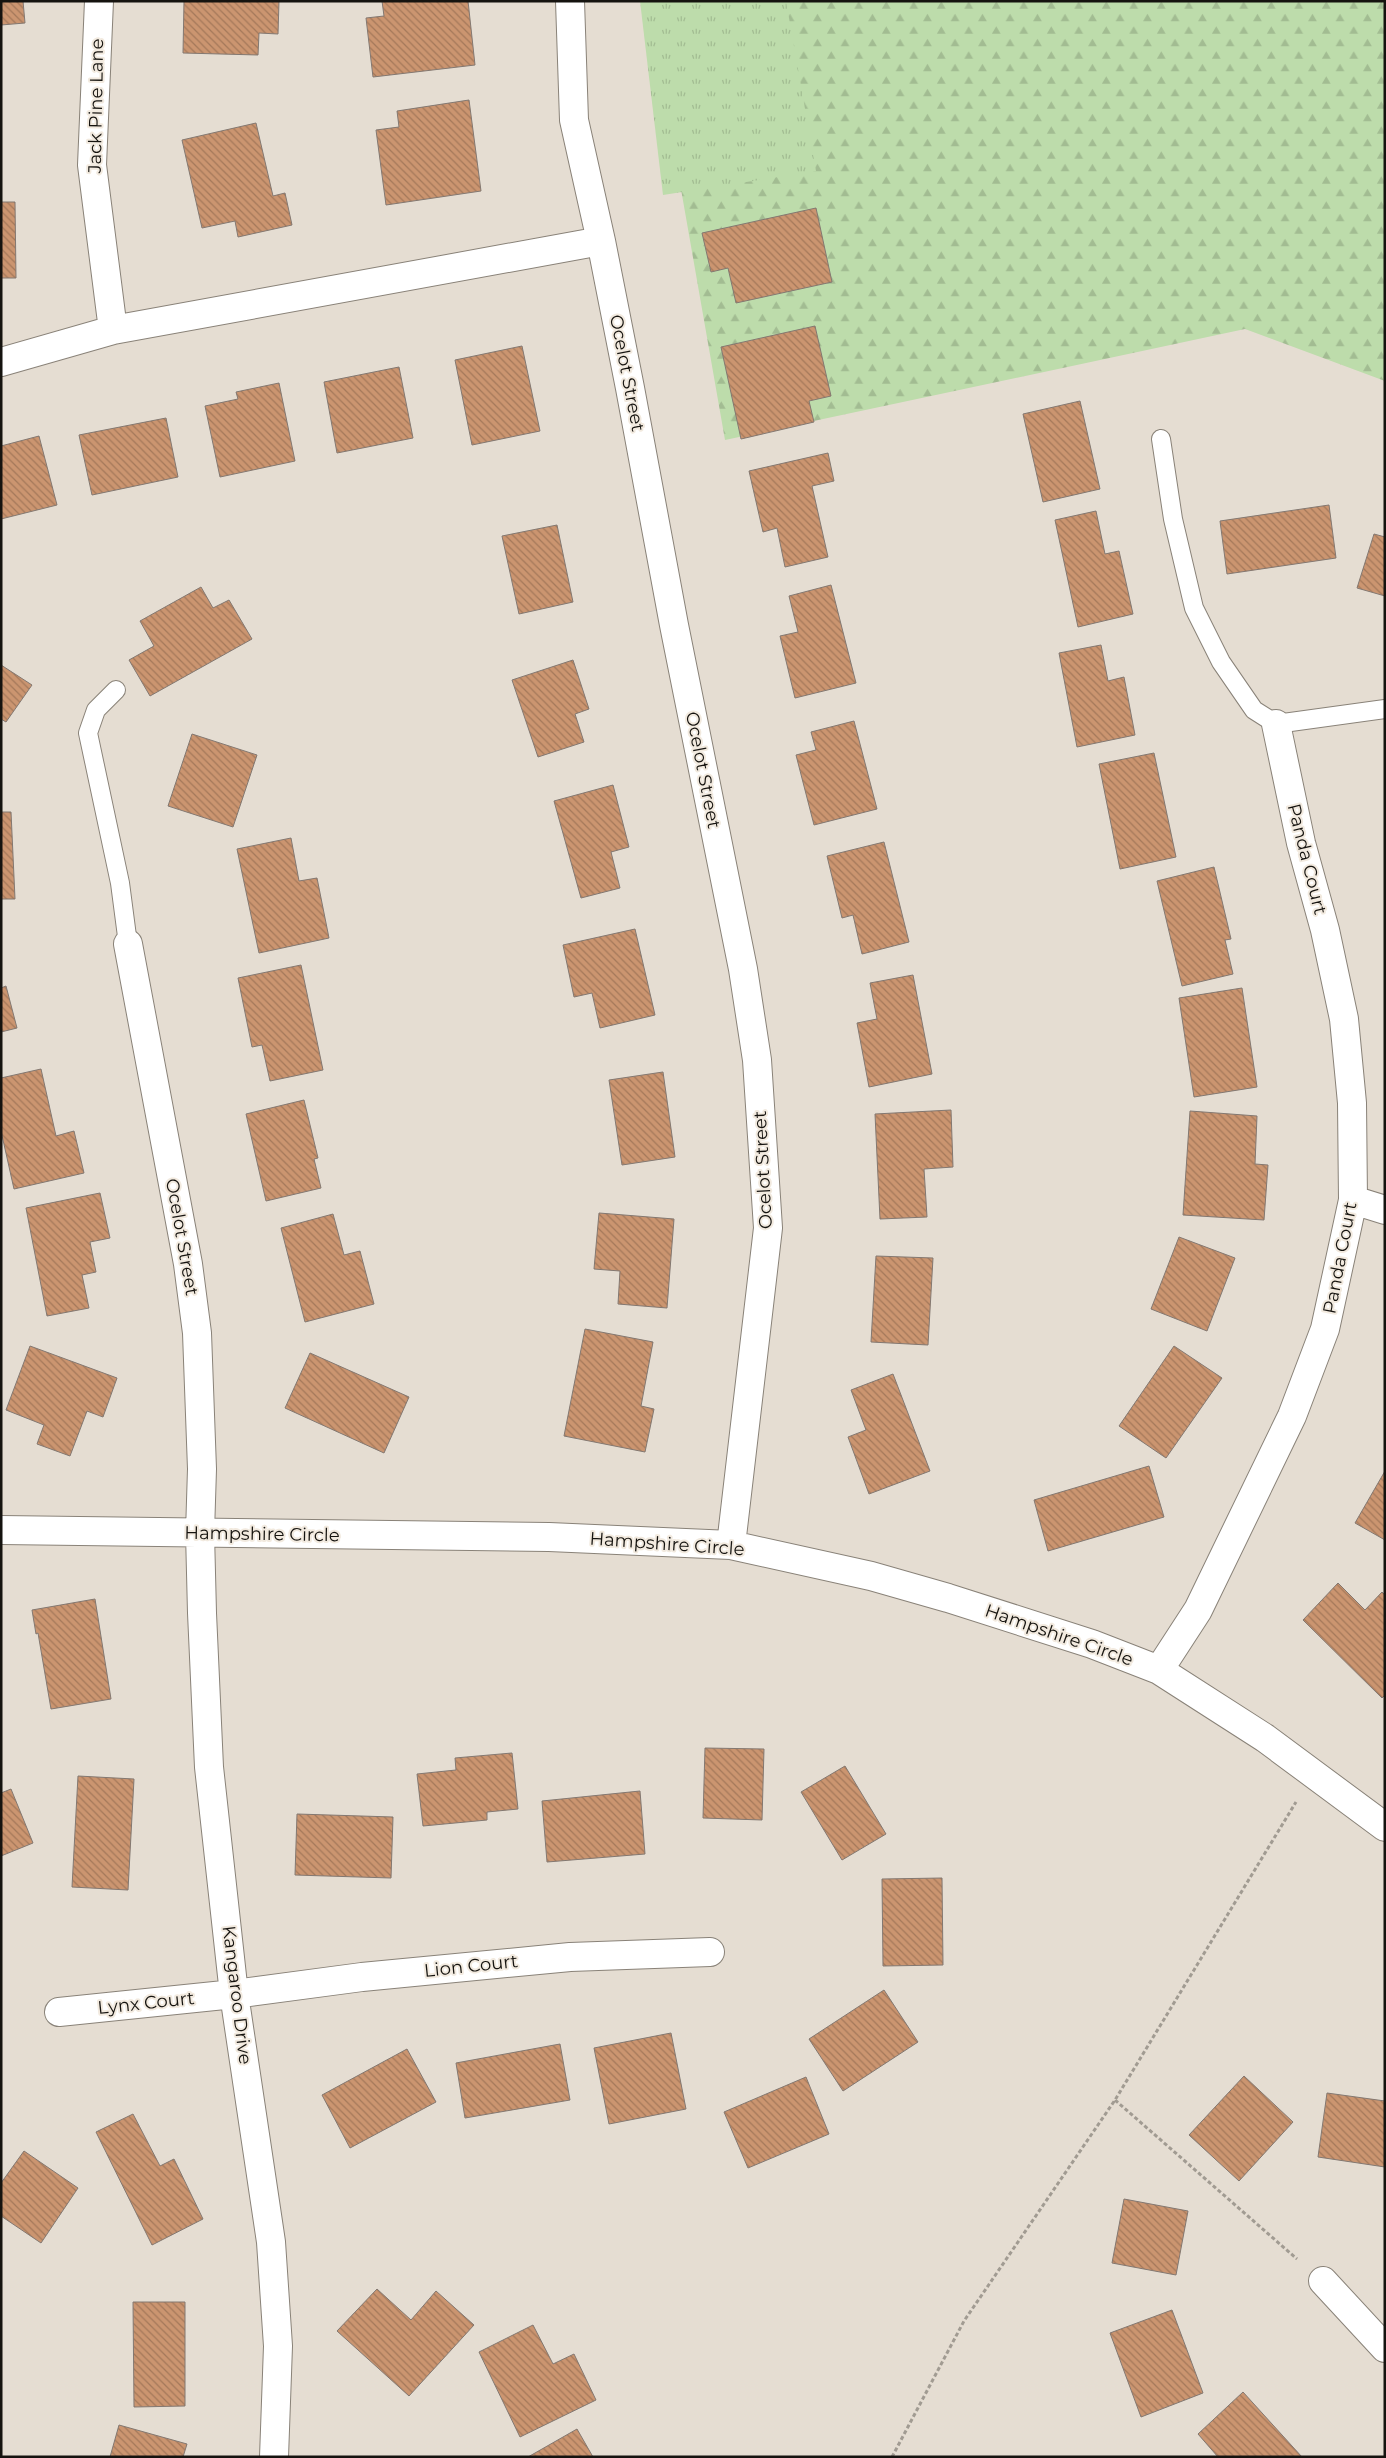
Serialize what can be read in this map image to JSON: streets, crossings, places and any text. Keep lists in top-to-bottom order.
{
  "streets": {
    "street": [
      "Jack Pine Lane",
      "Ocelot Street",
      "Panda Court",
      "Hampshire Circle",
      "Lion Court",
      "Kangaroo Drive",
      "Lynx Court"
    ]
  },
  "crossings": [
    ["Ocelot Street", "Hampshire Circle"],
    ["Ocelot Street", "Kangaroo Drive"],
    ["Panda Court", "Hampshire Circle"],
    ["Hampshire Circle", "Kangaroo Drive"],
    ["Lion Court", "Kangaroo Drive"],
    ["Lion Court", "Lynx Court"],
    ["Kangaroo Drive", "Lynx Court"]
  ]
}
